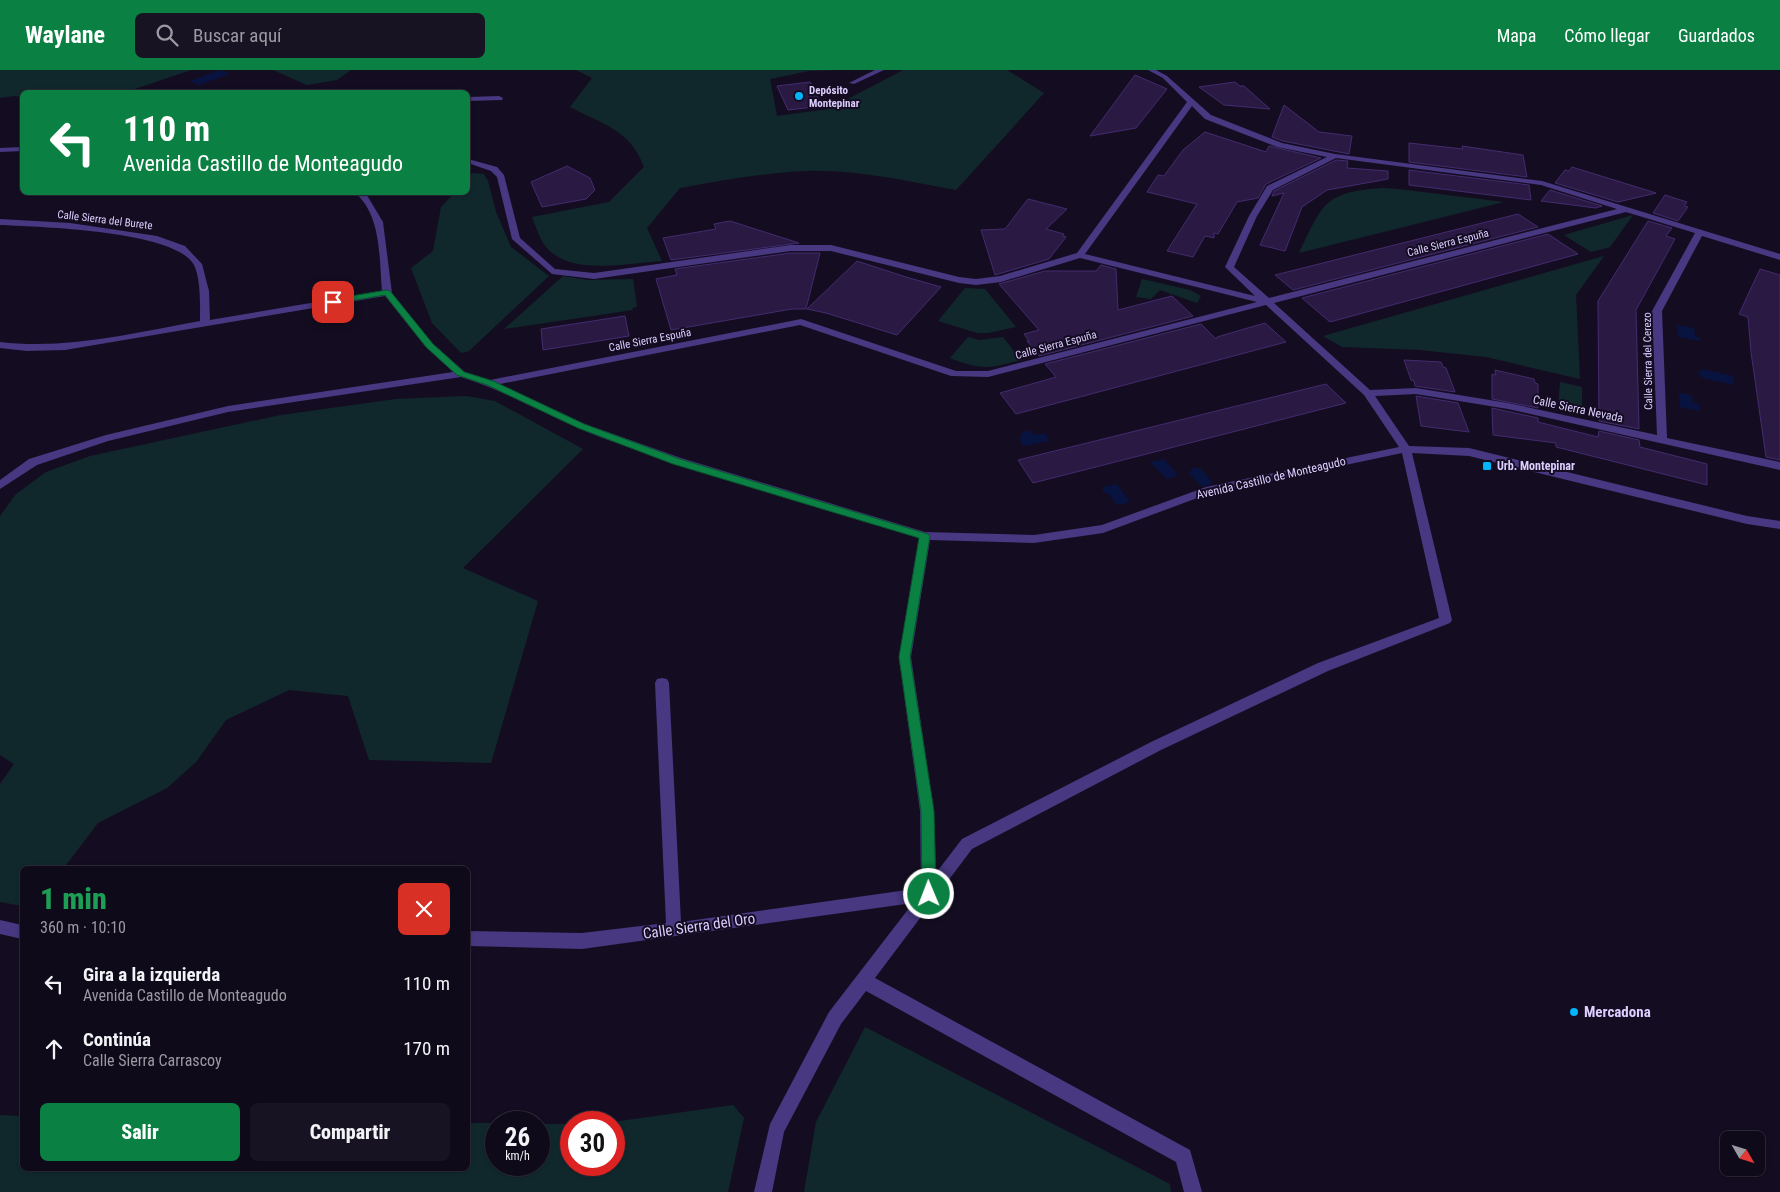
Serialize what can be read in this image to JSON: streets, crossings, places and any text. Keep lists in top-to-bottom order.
{
  "streets": {
    "street": [
      "Calle Sierra del Burete",
      "Calle Sierra Espuña",
      "Calle Sierra del Cerezo",
      "Calle Sierra Nevada",
      "Avenida Castillo de Monteagudo",
      "Calle Sierra del Oro"
    ]
  },
  "crossings": [
    ["Calle Sierra Espuña", "Avenida Castillo de Monteagudo"],
    ["Calle Sierra del Cerezo", "Calle Sierra Nevada"]
  ],
  "places": {
    "other": ["Depósito Montepinar", "Mercadona"],
    "transit": ["Urb. Montepinar"]
  },
  "north": "bottom right",
  "page": {
    "header": "Waylane",
    "search": "Buscar aquí",
    "nav": ["Mapa", "Cómo llegar", "Guardados"],
    "turn": ["110 m", "Avenida Castillo de Monteagudo"],
    "heading": ["1 min", "360 m · 10:10"],
    "list": [
      {
        "name": "Gira a la izquierda",
        "note": "Avenida Castillo de Monteagudo",
        "value": "110 m"
      },
      {
        "name": "Continúa",
        "note": "Calle Sierra Carrascoy",
        "value": "170 m"
      }
    ],
    "buttons": ["Salir", "Compartir"],
    "speed": "26 km/h",
    "limit": "30"
  }
}
